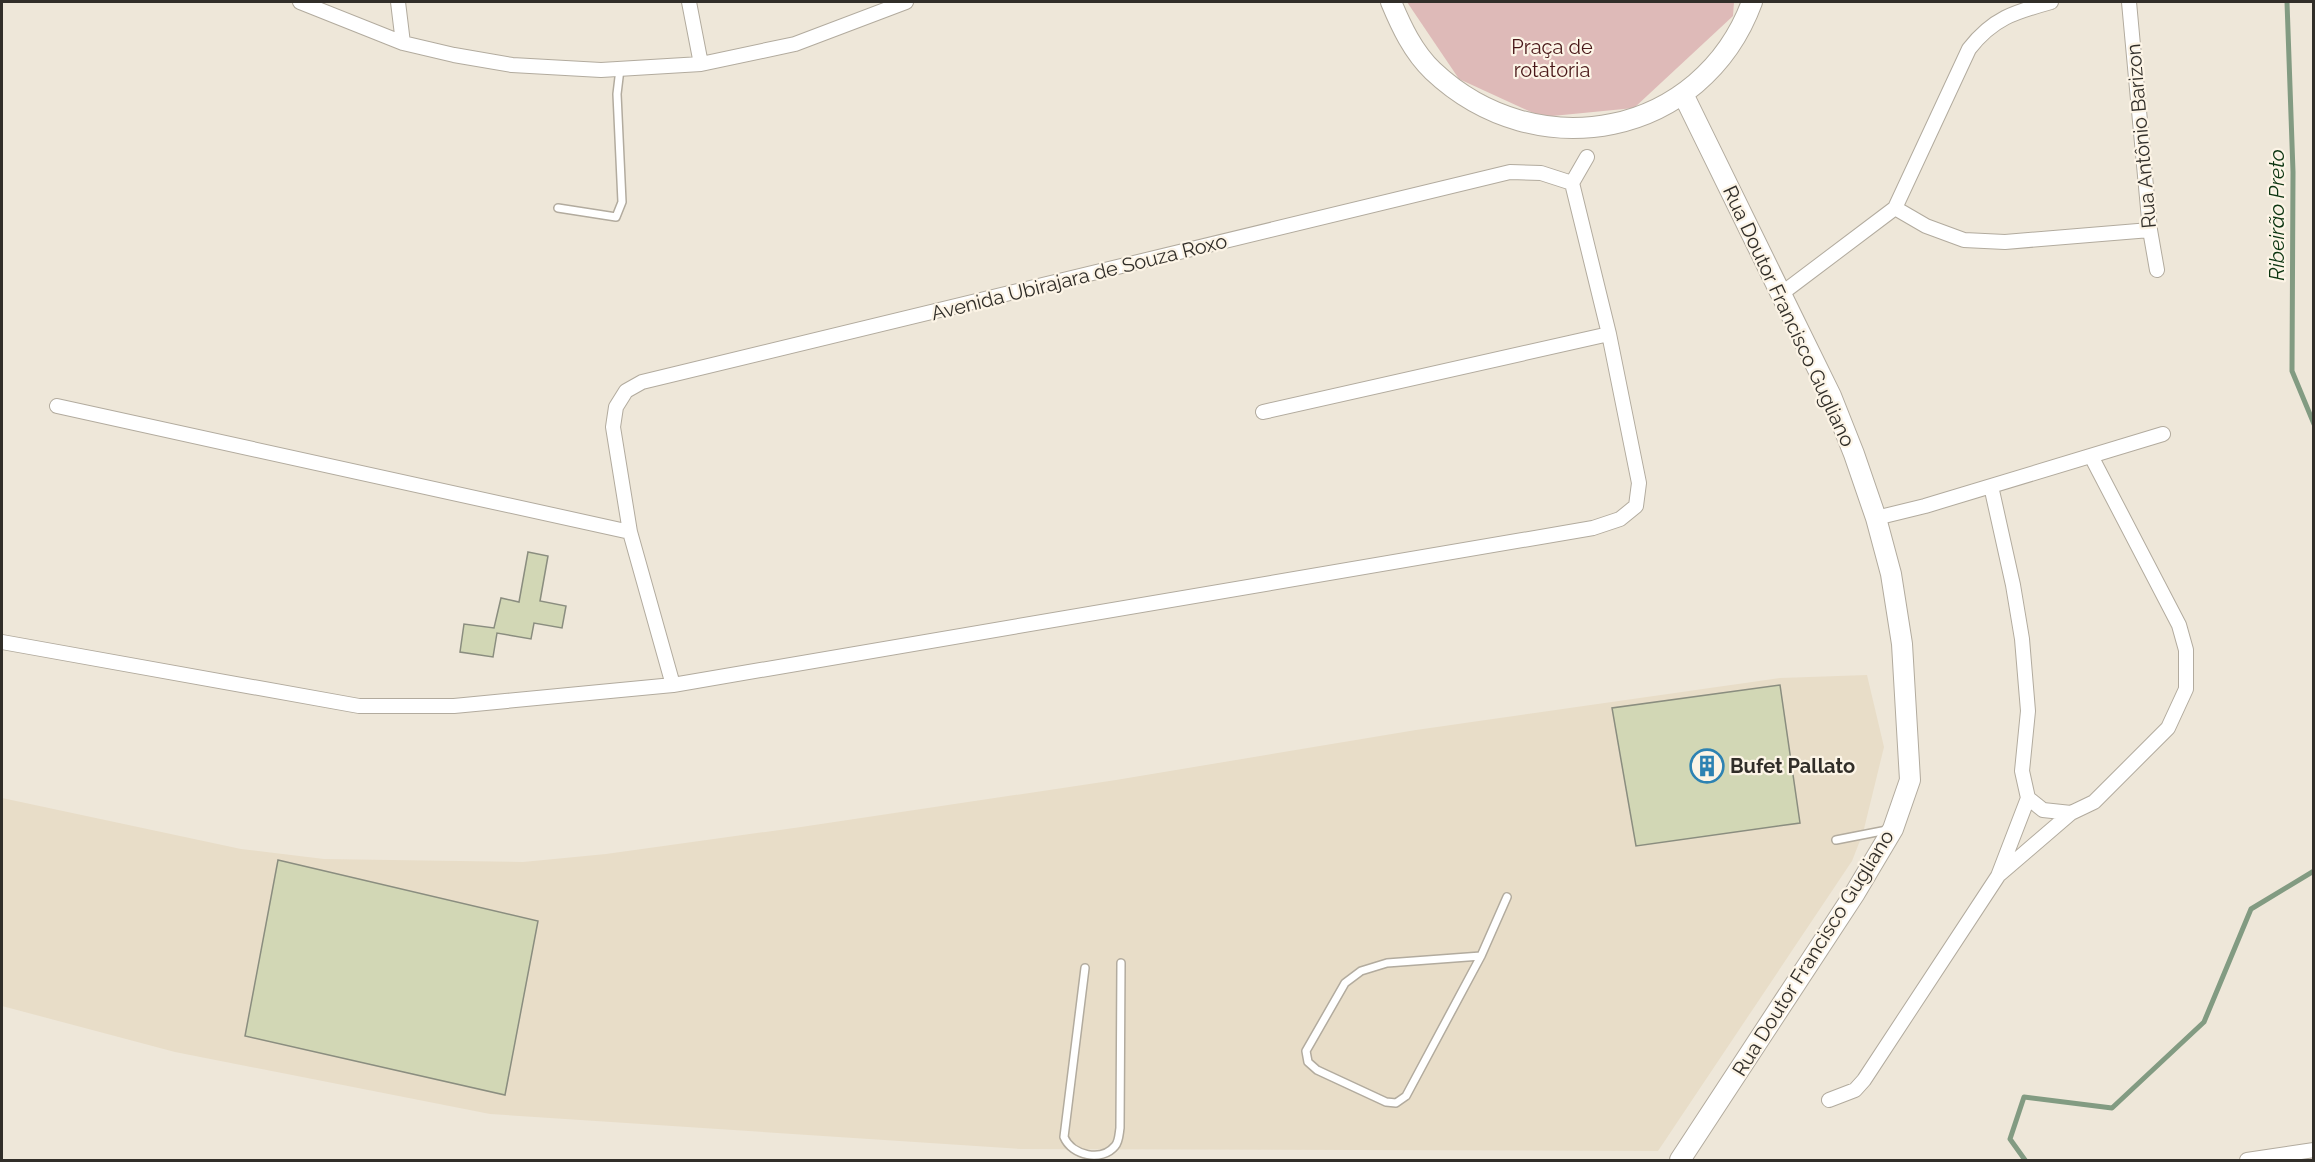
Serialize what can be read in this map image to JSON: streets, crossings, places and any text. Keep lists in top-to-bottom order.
{
  "streets": {
    "main road": ["Rua Doutor Francisco Gugliano"],
    "street": ["Rua Antônio Barizon", "Avenida Ubirajara de Souza Roxo"]
  },
  "water": ["Ribeirão Preto"],
  "parks": ["Praça de rotatoria"],
  "places": {
    "building": ["Bufet Pallato"]
  }
}
